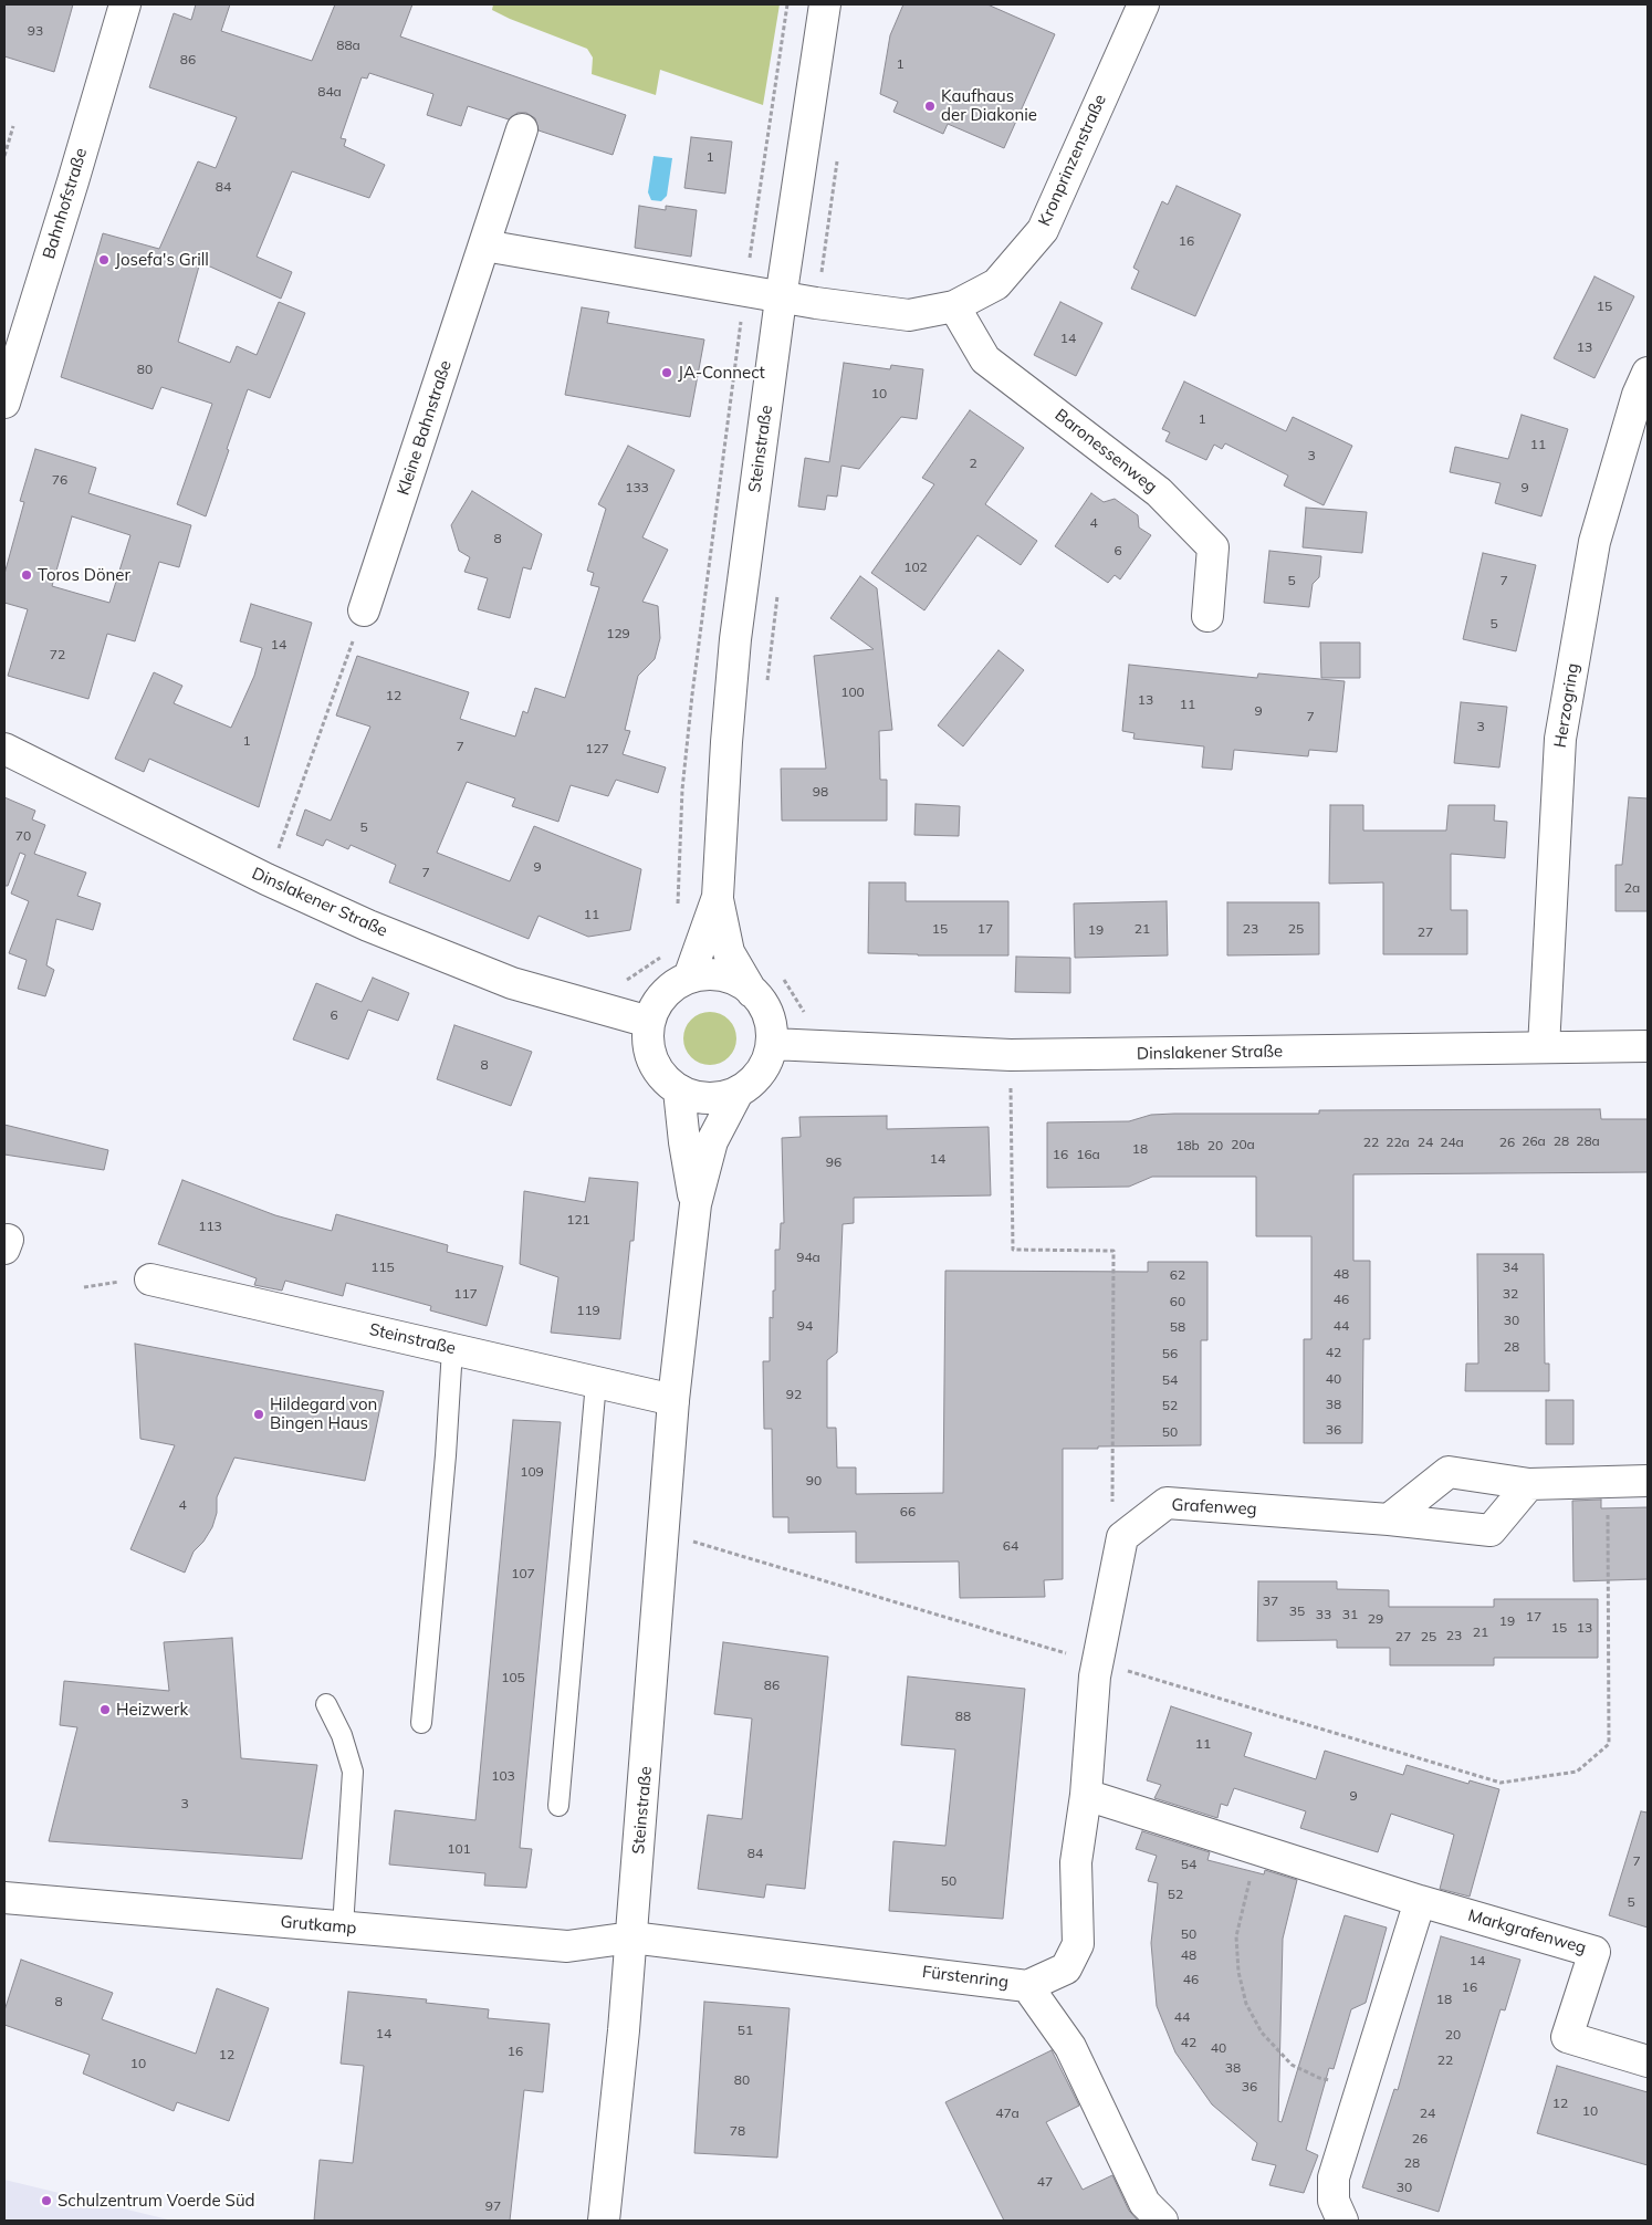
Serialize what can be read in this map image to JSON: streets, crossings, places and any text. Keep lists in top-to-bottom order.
{
  "streets": {
    "street": [
      "Kronprinzenstraße",
      "Bahnhofstraße",
      "Kleine Bahnstraße",
      "Steinstraße",
      "Baronessenweg",
      "Herzogring",
      "Dinslakener Straße",
      "Grafenweg",
      "Grutkamp",
      "Markgrafenweg",
      "Fürstenring"
    ]
  },
  "crossings": [
    ["Kronprinzenstraße", "Steinstraße"],
    ["Kronprinzenstraße", "Baronessenweg"],
    ["Steinstraße", "Dinslakener Straße"],
    ["Steinstraße", "Grutkamp"],
    ["Steinstraße", "Fürstenring"],
    ["Herzogring", "Dinslakener Straße"],
    ["Grafenweg", "Markgrafenweg"],
    ["Grafenweg", "Fürstenring"],
    ["Grutkamp", "Fürstenring"]
  ],
  "places": [
    "Kaufhaus der Diakonie",
    "Josefa's Grill",
    "JA-Connect",
    "Toros Döner",
    "Hildegard von Bingen Haus",
    "Heizwerk",
    "Schulzentrum Voerde Süd"
  ],
  "house_numbers": [
    "93",
    "88a",
    "86",
    "1",
    "84a",
    "1",
    "84",
    "16",
    "15",
    "14",
    "13",
    "80",
    "10",
    "1",
    "11",
    "3",
    "2",
    "76",
    "133",
    "9",
    "4",
    "8",
    "6",
    "102",
    "5",
    "7",
    "5",
    "129",
    "14",
    "72",
    "100",
    "12",
    "13",
    "11",
    "9",
    "7",
    "3",
    "1",
    "7",
    "127",
    "98",
    "5",
    "70",
    "9",
    "7",
    "2a",
    "11",
    "15",
    "17",
    "21",
    "23",
    "25",
    "19",
    "27",
    "6",
    "8",
    "26a",
    "28",
    "28a",
    "22",
    "22a",
    "24",
    "24a",
    "26",
    "20a",
    "18b",
    "20",
    "18",
    "16",
    "16a",
    "14",
    "96",
    "121",
    "113",
    "94a",
    "115",
    "34",
    "48",
    "62",
    "117",
    "32",
    "46",
    "60",
    "119",
    "30",
    "94",
    "44",
    "58",
    "28",
    "42",
    "56",
    "40",
    "54",
    "92",
    "38",
    "52",
    "36",
    "50",
    "109",
    "90",
    "4",
    "66",
    "64",
    "107",
    "37",
    "35",
    "33",
    "31",
    "17",
    "29",
    "19",
    "15",
    "13",
    "21",
    "23",
    "27",
    "25",
    "105",
    "86",
    "88",
    "11",
    "103",
    "9",
    "3",
    "101",
    "84",
    "7",
    "54",
    "50",
    "52",
    "5",
    "50",
    "48",
    "14",
    "46",
    "16",
    "18",
    "8",
    "44",
    "51",
    "14",
    "20",
    "42",
    "40",
    "16",
    "12",
    "22",
    "10",
    "38",
    "80",
    "36",
    "12",
    "10",
    "47a",
    "24",
    "78",
    "26",
    "28",
    "47",
    "30",
    "97"
  ]
}
